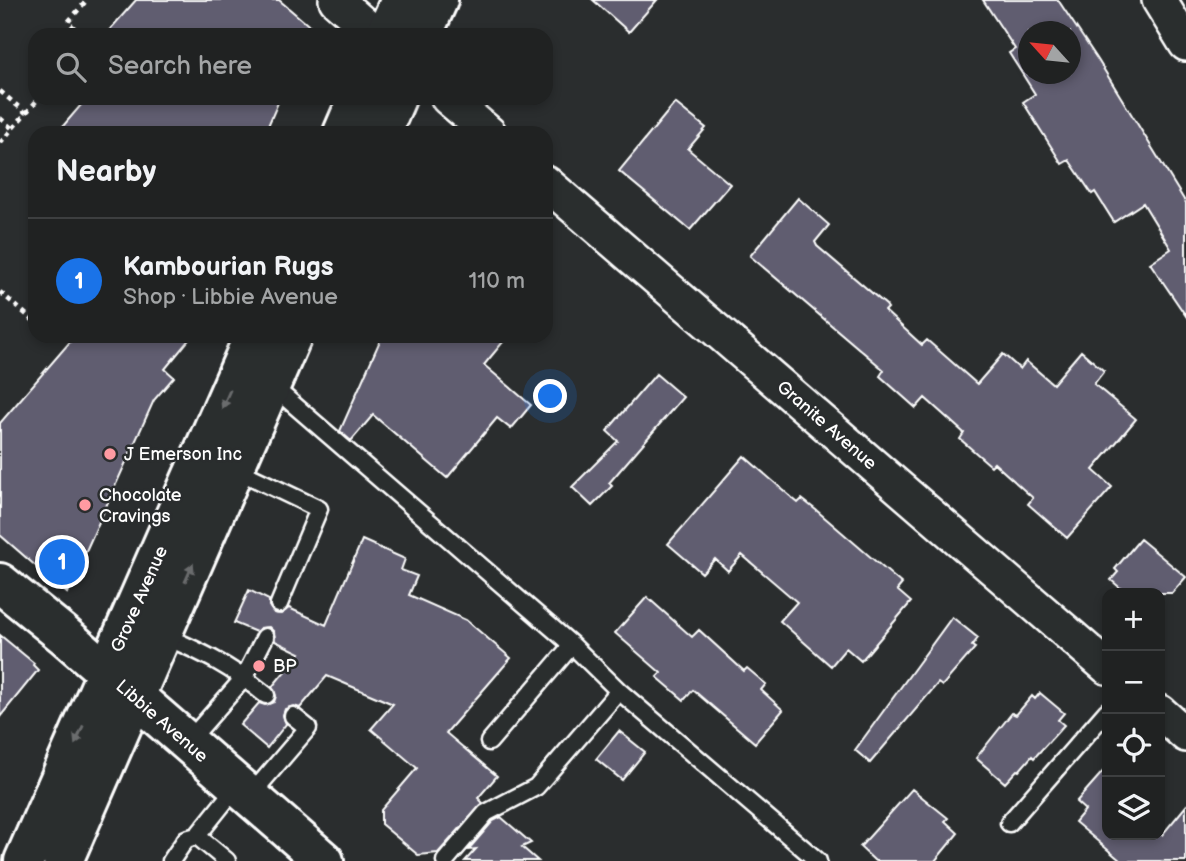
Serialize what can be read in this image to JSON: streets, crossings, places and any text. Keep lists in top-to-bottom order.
{
  "streets": {
    "street": ["Granite Avenue", "Grove Avenue", "Libbie Avenue"]
  },
  "crossings": [
    ["Grove Avenue", "Libbie Avenue"]
  ],
  "places": ["J Emerson Inc", "Chocolate Cravings", "BP"],
  "north": "top left",
  "page": {
    "search": "Search here",
    "heading": "Nearby",
    "list": [
      {
        "mark": "1",
        "name": "Kambourian Rugs",
        "note": "Shop · Libbie Avenue",
        "value": "110 m"
      }
    ],
    "pins": "1",
    "map_buttons": ["+", "−"]
  }
}
